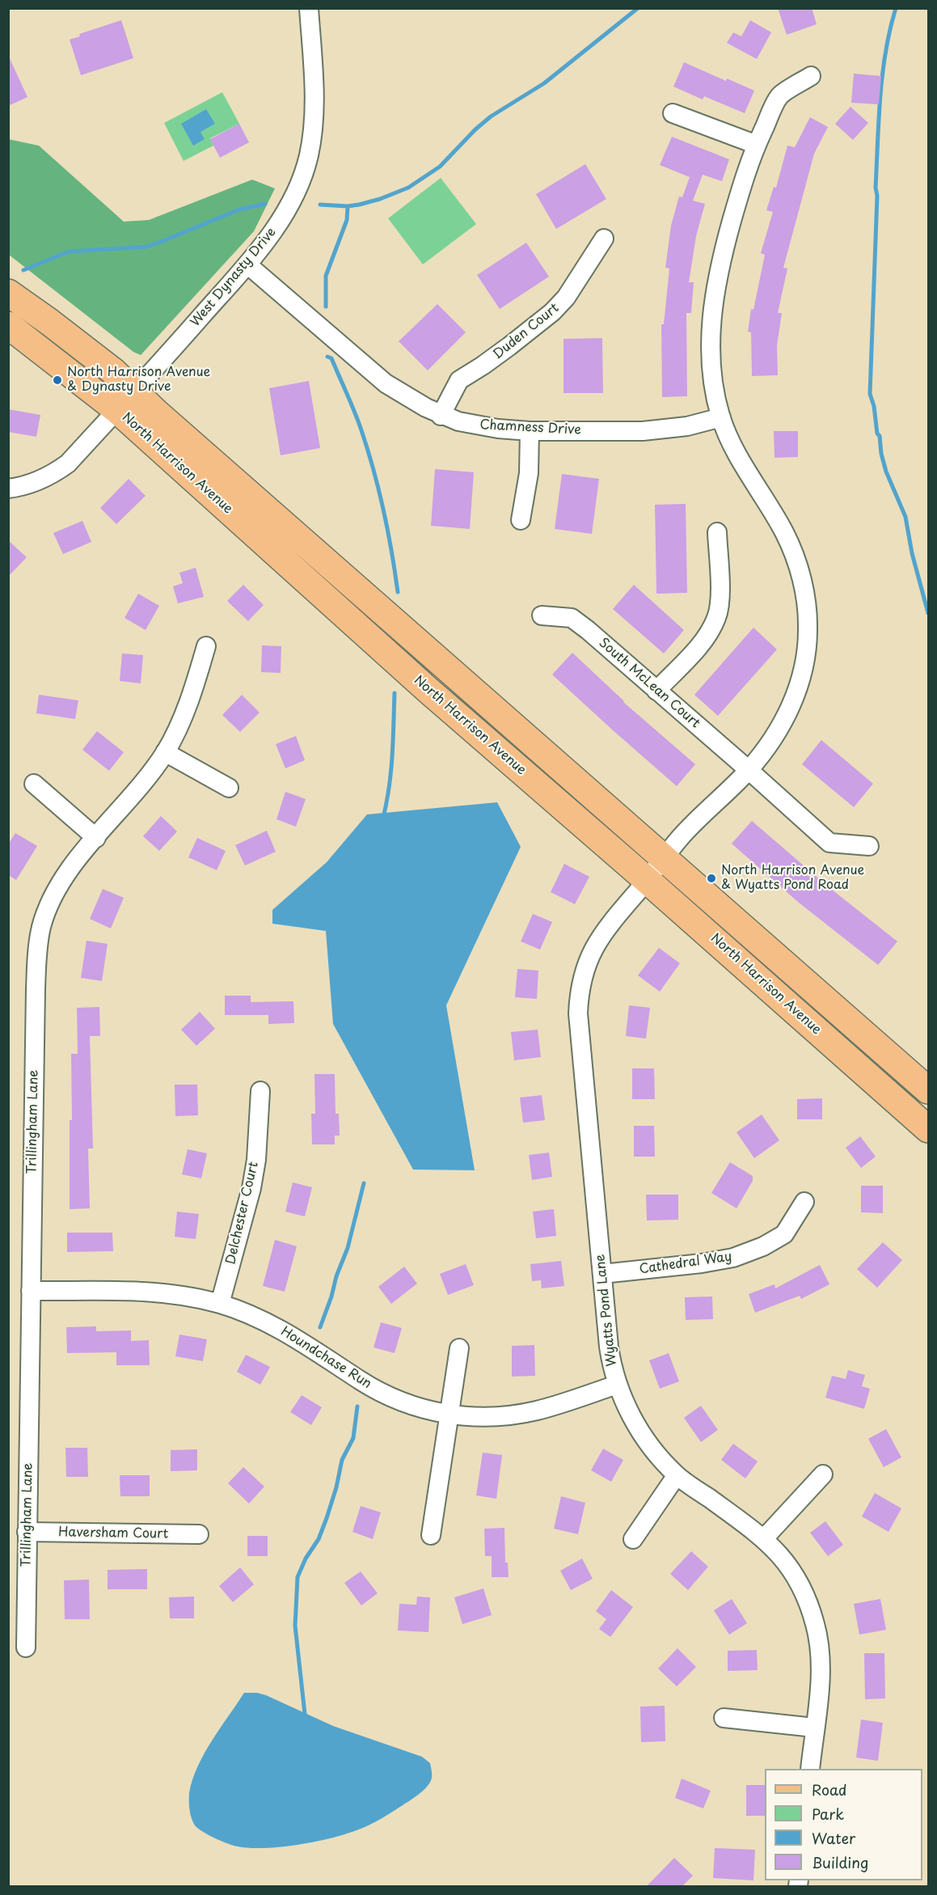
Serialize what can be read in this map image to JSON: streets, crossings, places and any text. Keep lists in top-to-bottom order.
{
  "streets": {
    "main road": ["North Harrison Avenue"],
    "street": [
      "West Dynasty Drive",
      "Duden Court",
      "Chamness Drive",
      "South McLean Court",
      "Trillingham Lane",
      "Delchester Court",
      "Cathedral Way",
      "Wyatts Pond Lane",
      "Houndchase Run",
      "Haversham Court"
    ]
  },
  "crossings": [
    ["West Dynasty Drive", "Chamness Drive"],
    ["West Dynasty Drive", "North Harrison Avenue"],
    ["Duden Court", "Chamness Drive"],
    ["Chamness Drive", "Wyatts Pond Lane"],
    ["North Harrison Avenue", "Wyatts Pond Lane"],
    ["South McLean Court", "Wyatts Pond Lane"],
    ["Trillingham Lane", "Houndchase Run"],
    ["Trillingham Lane", "Haversham Court"],
    ["Delchester Court", "Houndchase Run"],
    ["Cathedral Way", "Wyatts Pond Lane"],
    ["Wyatts Pond Lane", "Houndchase Run"]
  ],
  "places": ["North Harrison Avenue & Dynasty Drive", "North Harrison Avenue & Wyatts Pond Road"],
  "legend": [
    "Road",
    "Park",
    "Water",
    "Building"
  ]
}
